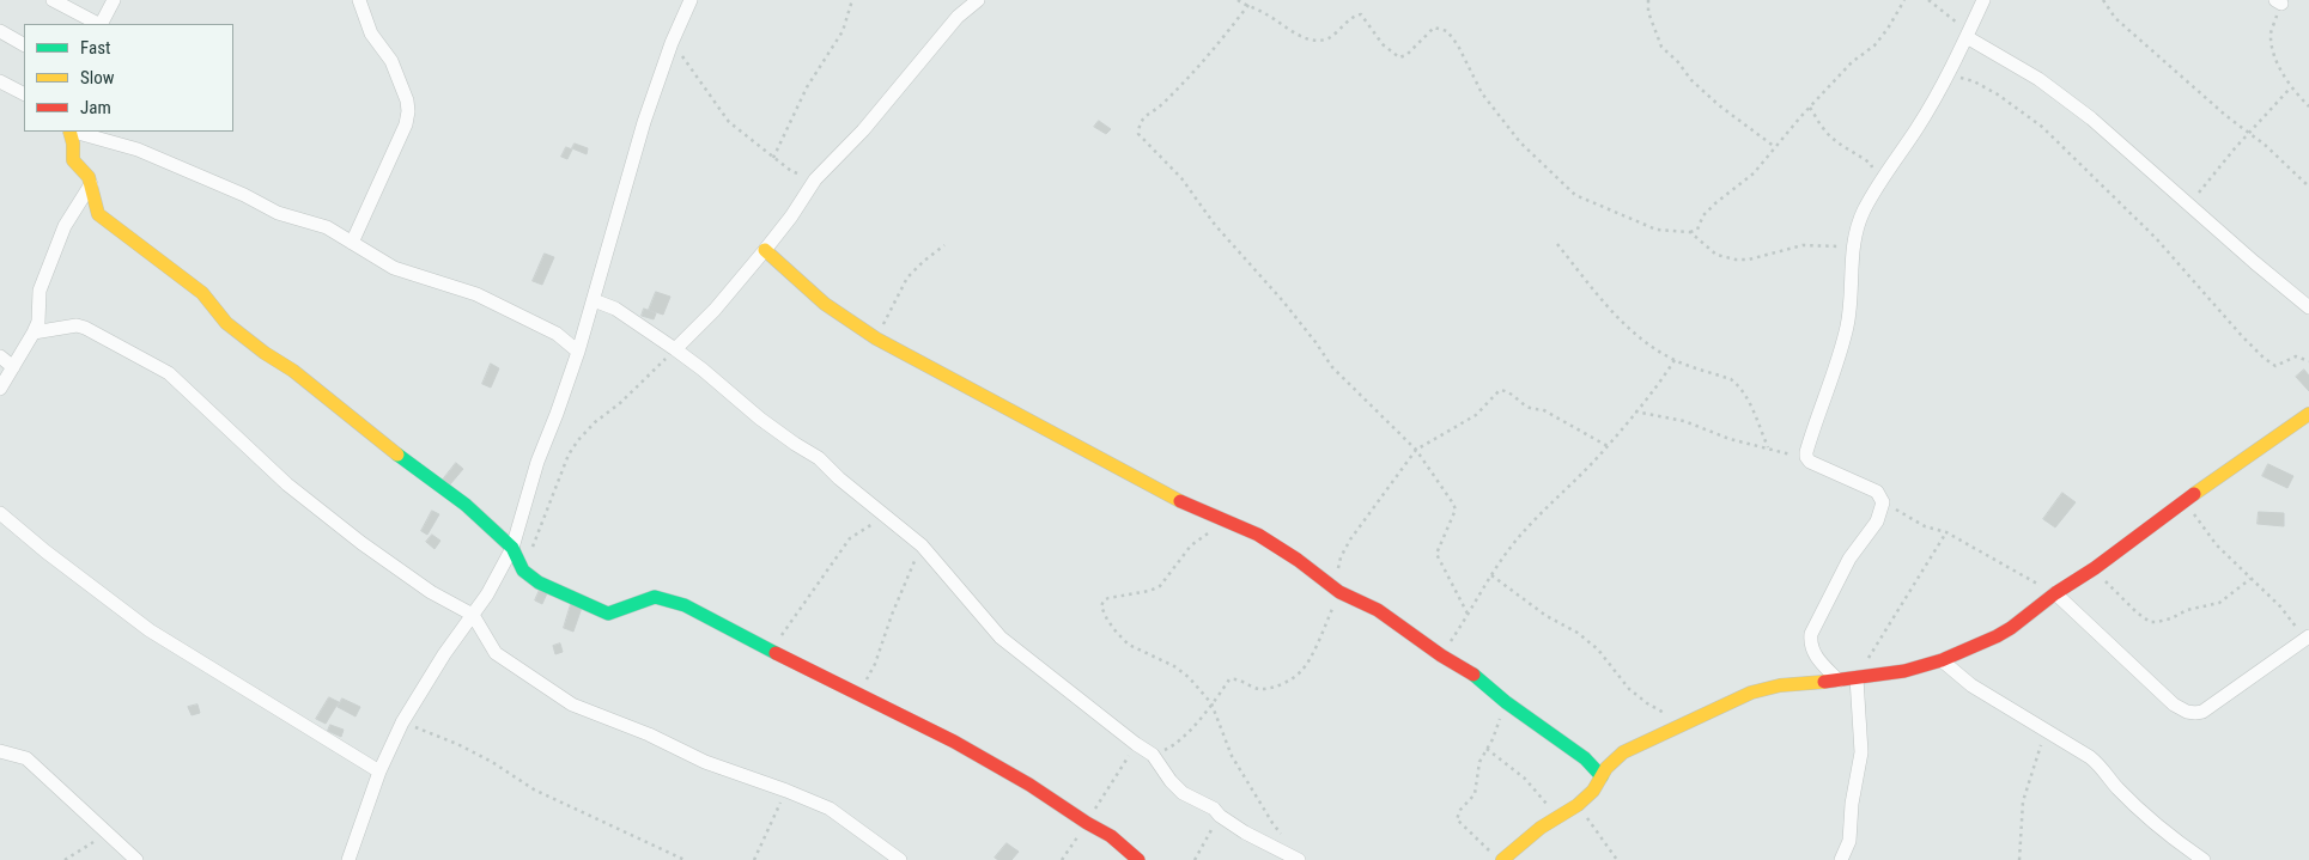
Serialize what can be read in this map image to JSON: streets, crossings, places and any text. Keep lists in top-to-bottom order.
{
  "legend": ["Fast", "Slow", "Jam"]
}
